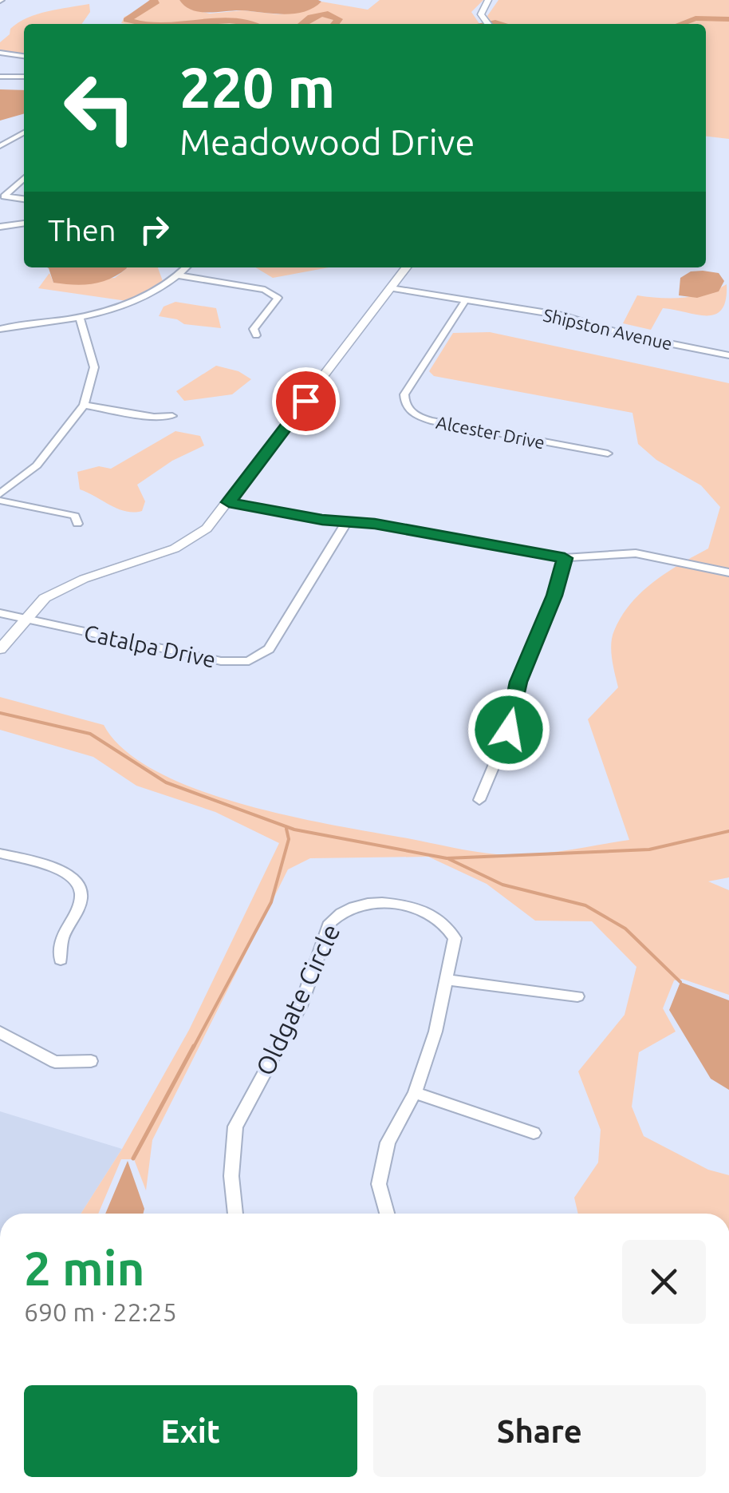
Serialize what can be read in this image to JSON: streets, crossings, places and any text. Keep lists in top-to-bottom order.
{
  "streets": {
    "street": [
      "Shipston Avenue",
      "Alcester Drive",
      "Catalpa Drive",
      "Oldgate Circle"
    ]
  },
  "crossings": [
    ["Shipston Avenue", "Alcester Drive"]
  ],
  "page": {
    "turn": ["220 m", "Meadowood Drive"],
    "then": "Then",
    "heading": ["2 min", "690 m · 22:25"],
    "buttons": ["Exit", "Share"]
  }
}
